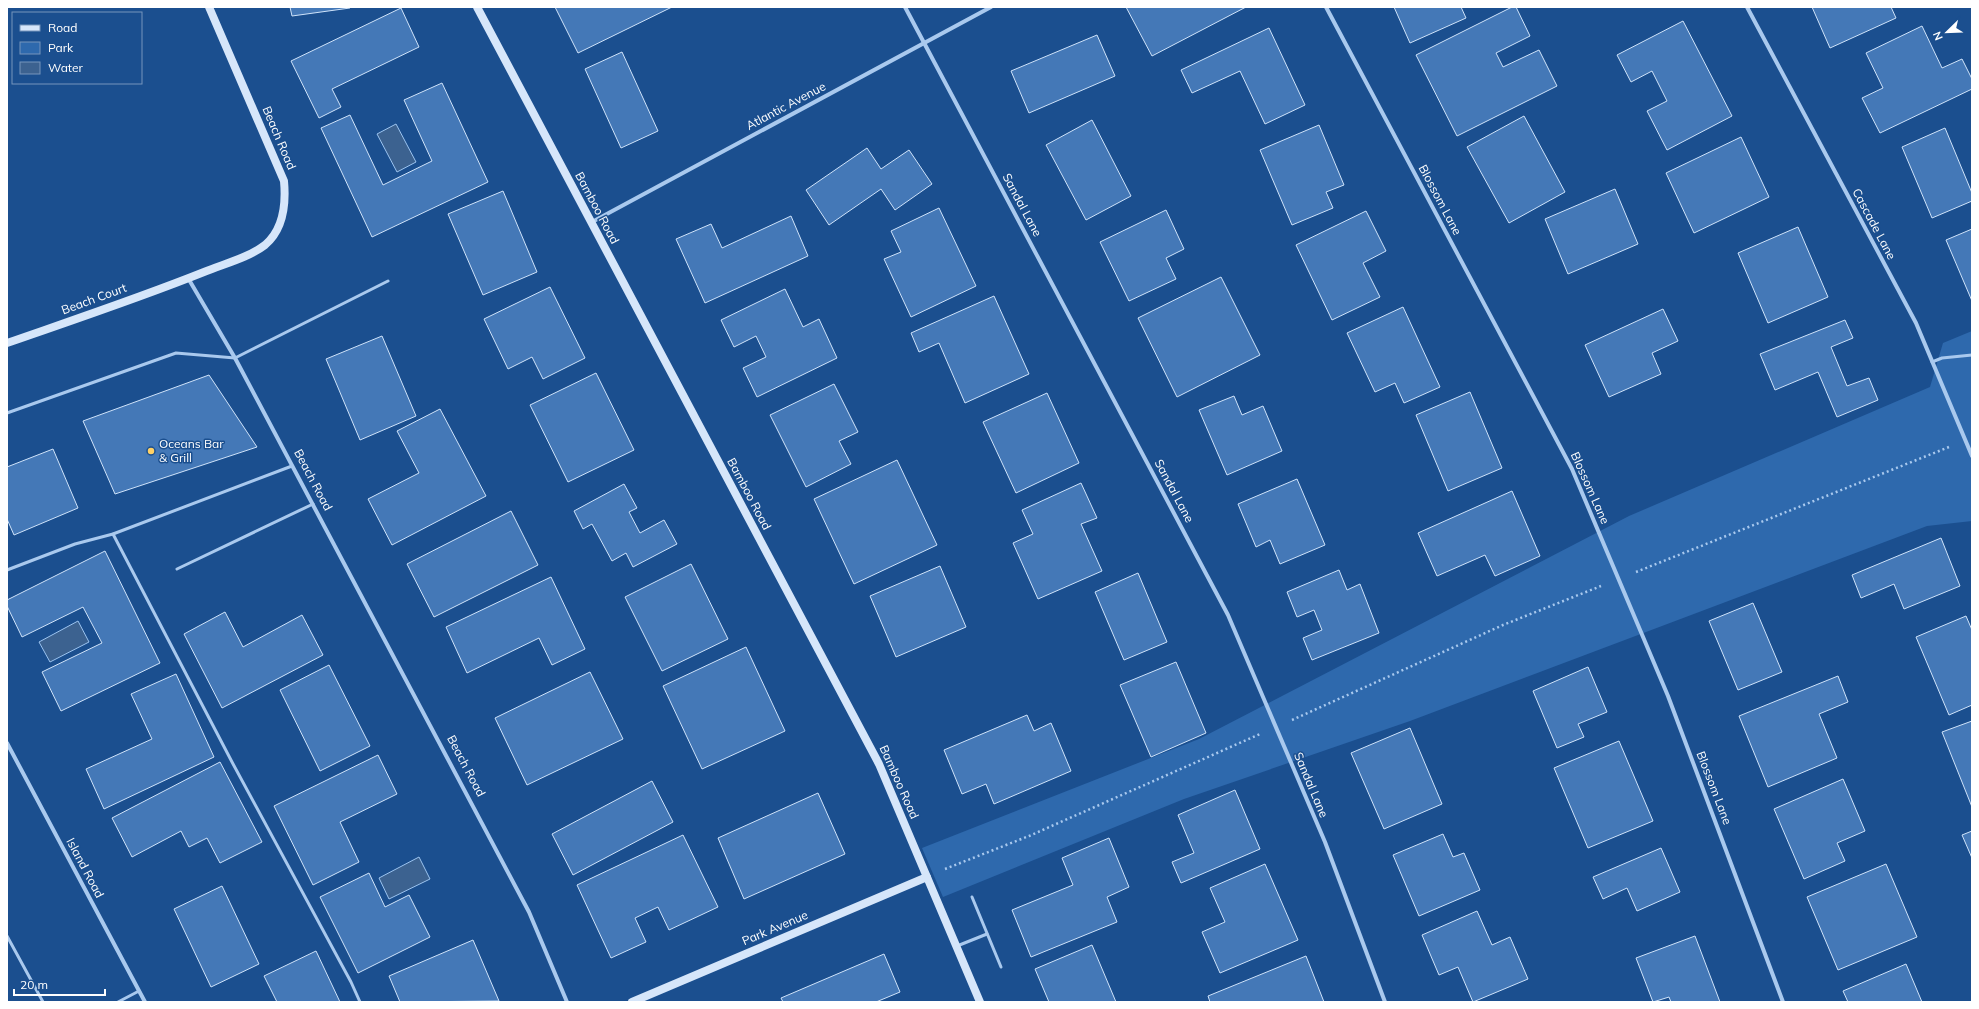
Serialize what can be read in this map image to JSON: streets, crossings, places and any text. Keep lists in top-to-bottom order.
{
  "streets": {
    "street": [
      "Atlantic Avenue",
      "Beach Road",
      "Blossom Lane",
      "Sandal Lane",
      "Bamboo Road",
      "Cascade Lane",
      "Beach Court",
      "Island Road",
      "Park Avenue"
    ]
  },
  "crossings": [
    ["Atlantic Avenue", "Sandal Lane"],
    ["Atlantic Avenue", "Bamboo Road"],
    ["Beach Road", "Beach Court"],
    ["Bamboo Road", "Park Avenue"]
  ],
  "places": ["Oceans Bar & Grill"],
  "legend": ["Road", "Park", "Water"],
  "scale_bar": "20 m",
  "north": "bottom left"
}
